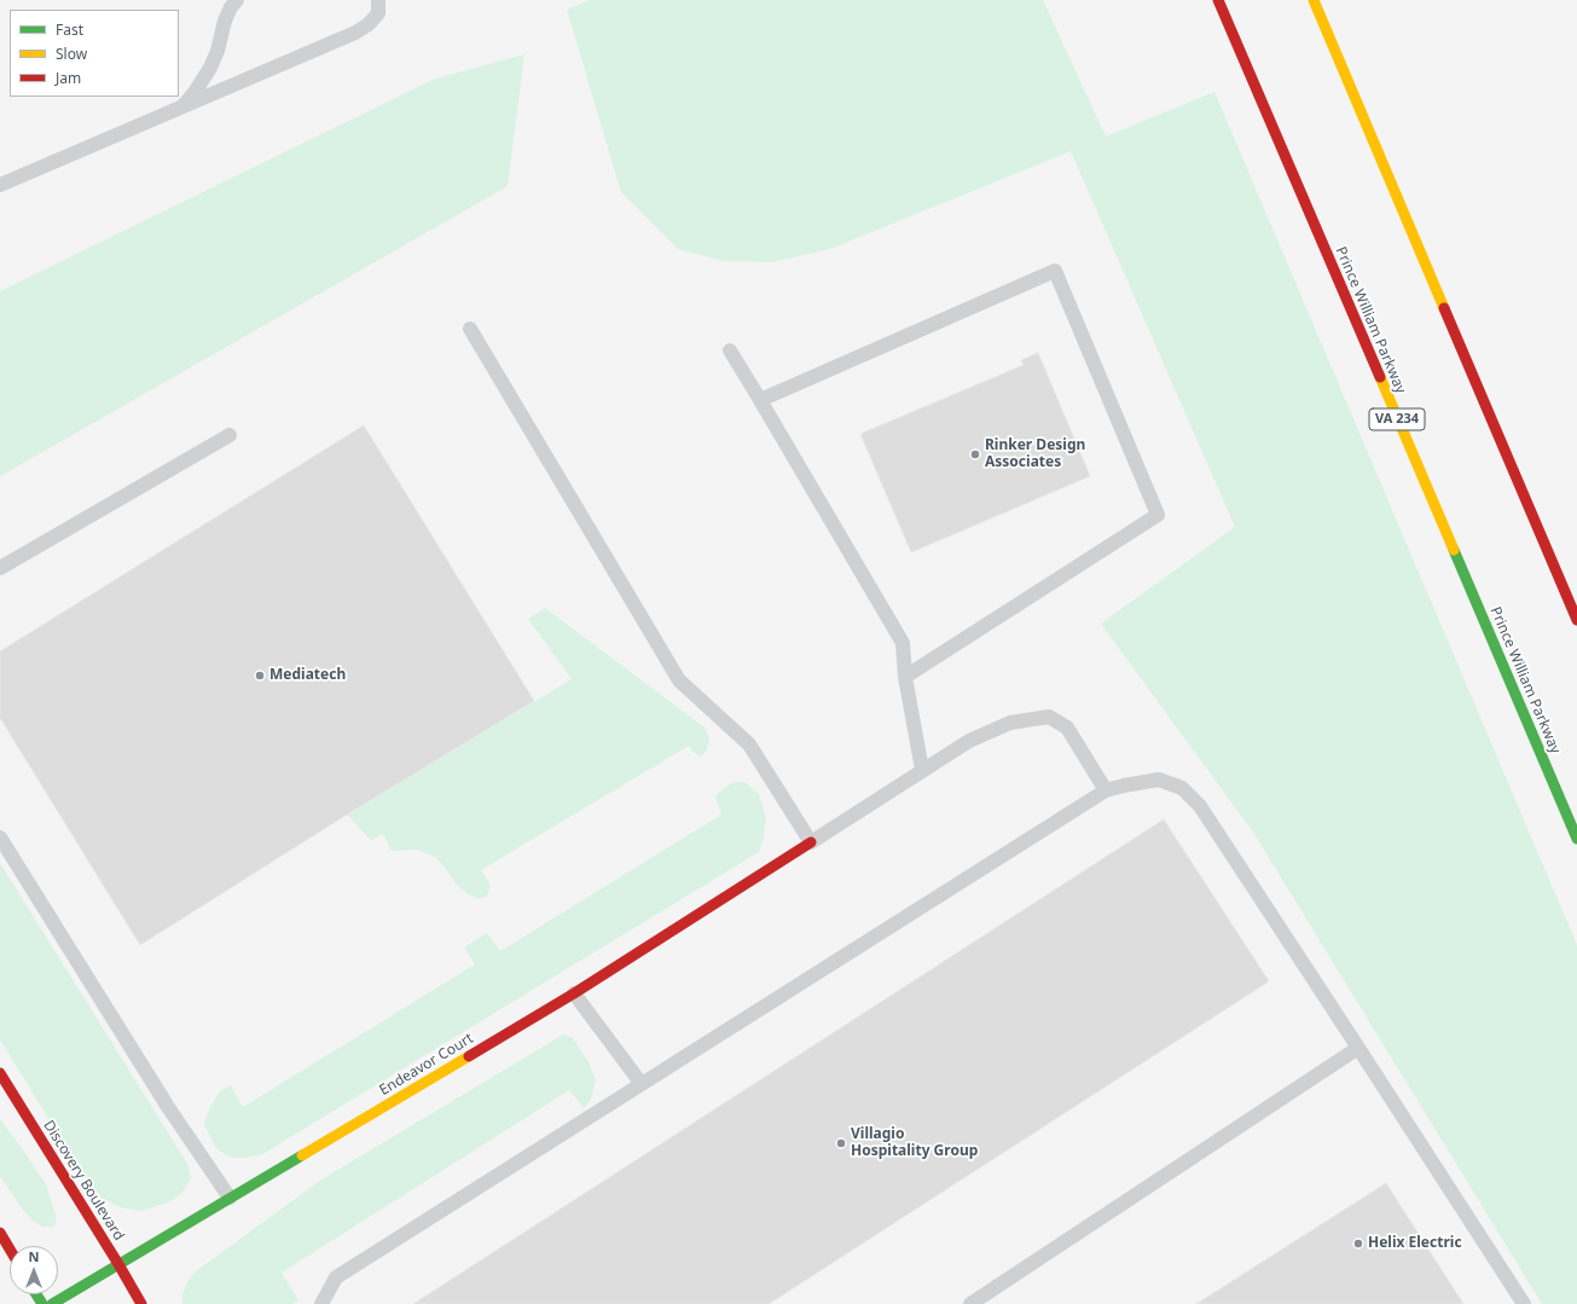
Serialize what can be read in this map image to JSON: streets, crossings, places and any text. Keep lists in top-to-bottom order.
{
  "streets": {
    "main road": [
      "Prince William Parkway",
      "VA 234",
      "Endeavor Court",
      "Discovery Boulevard"
    ]
  },
  "crossings": [
    ["Endeavor Court", "Discovery Boulevard"]
  ],
  "places": [
    "Rinker Design Associates",
    "Mediatech",
    "Villagio Hospitality Group",
    "Helix Electric"
  ],
  "legend": ["Fast", "Slow", "Jam"],
  "north": "top"
}
